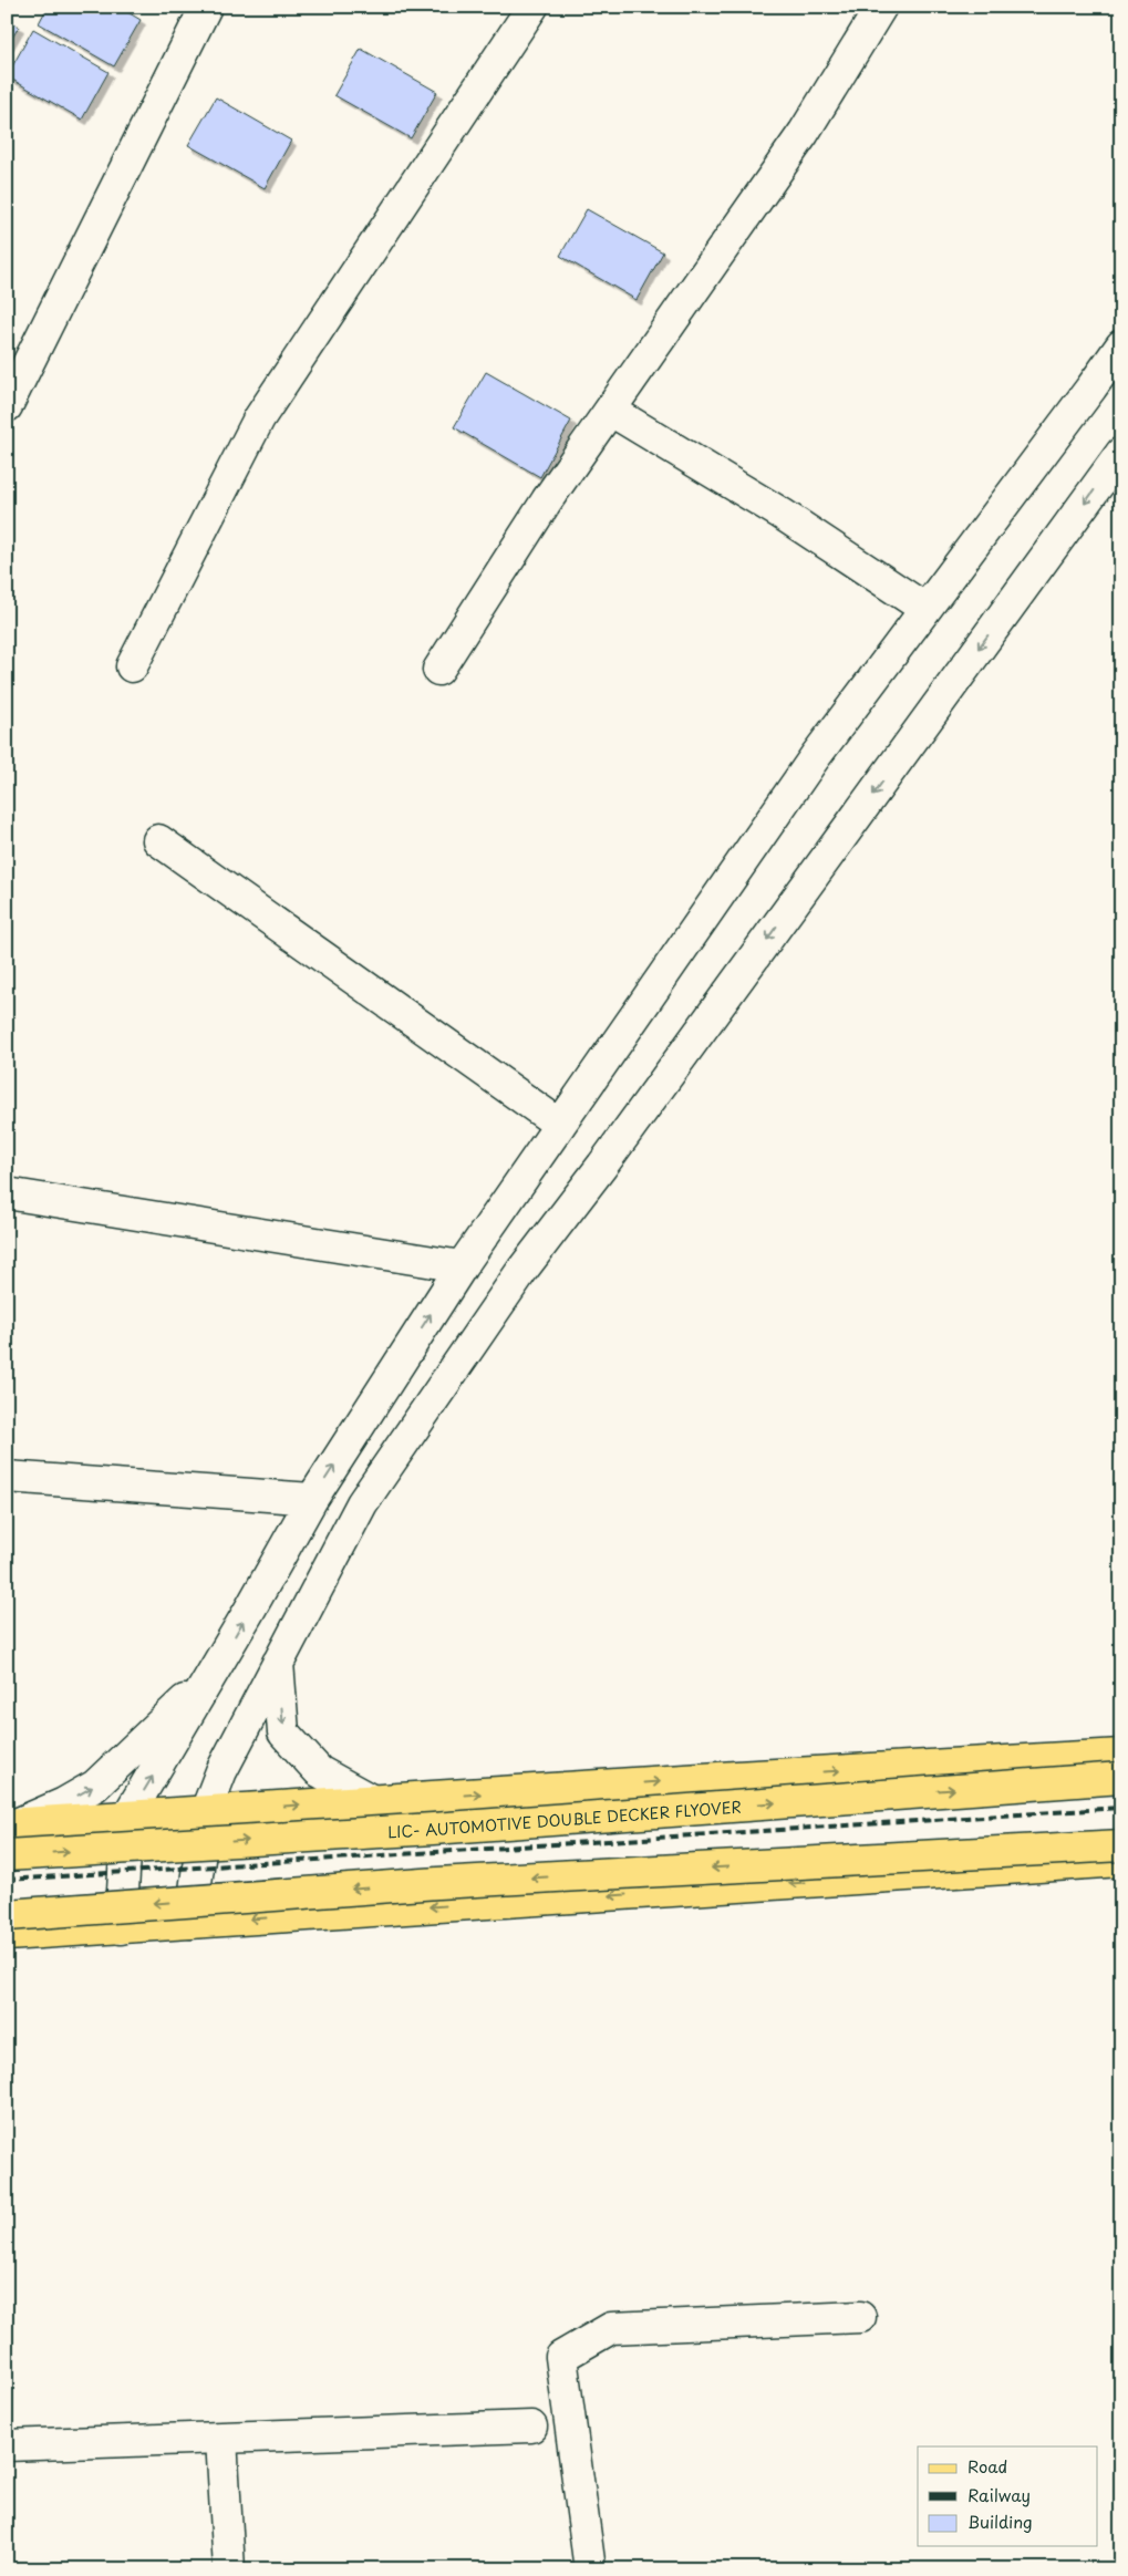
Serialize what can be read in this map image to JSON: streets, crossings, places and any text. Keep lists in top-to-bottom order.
{
  "streets": {
    "main road": ["LIC- AUTOMOTIVE DOUBLE DECKER FLYOVER"]
  },
  "legend": ["Road", "Railway", "Building"]
}
